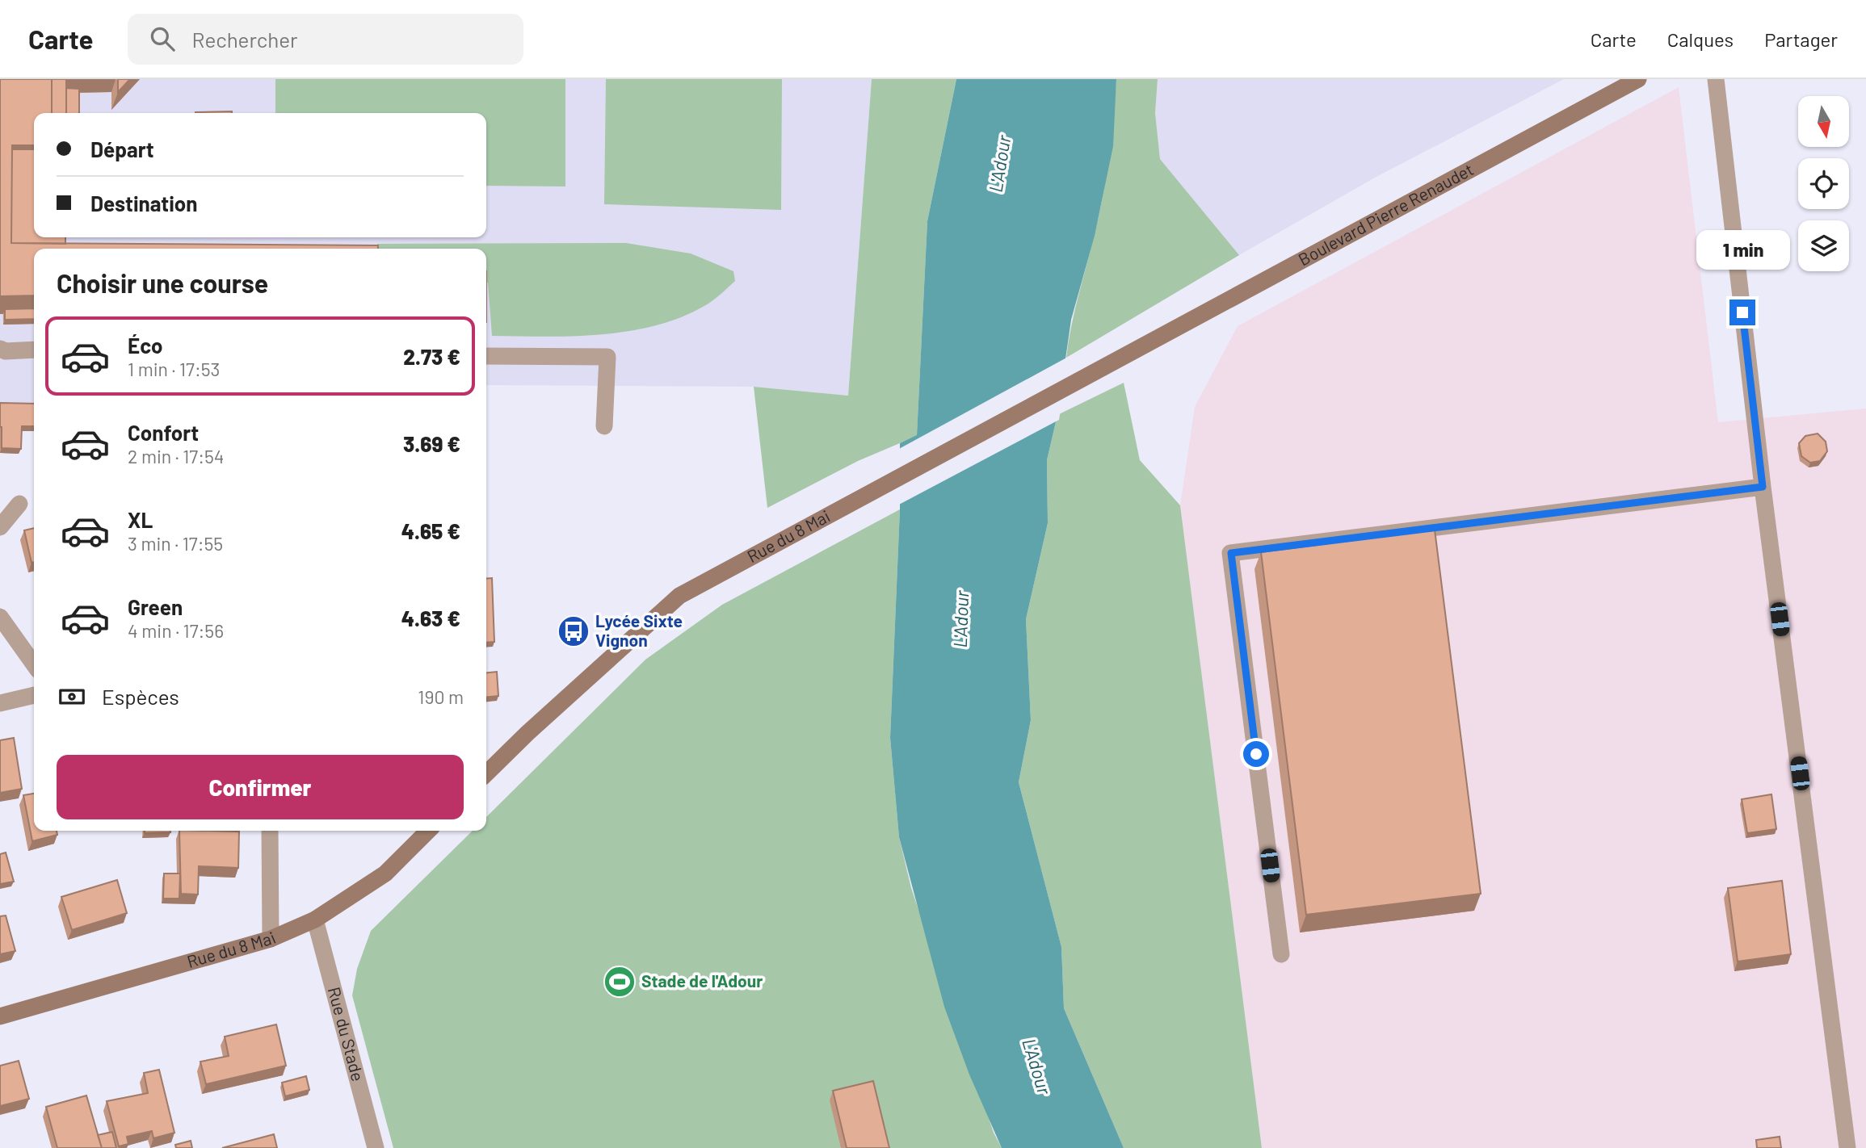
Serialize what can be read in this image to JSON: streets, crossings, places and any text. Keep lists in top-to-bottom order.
{
  "streets": {
    "street": ["Boulevard Pierre Renaudet", "Rue du 8 Mai", "Rue du Stade"]
  },
  "crossings": [
    ["Boulevard Pierre Renaudet", "Rue du 8 Mai"],
    ["Rue du 8 Mai", "Rue du Stade"]
  ],
  "water": ["L'Adour"],
  "places": {
    "bus stop": ["Lycée Sixte Vignon"],
    "sports": ["Stade de l'Adour"]
  },
  "north": "bottom",
  "page": {
    "header": "Carte",
    "search": "Rechercher",
    "nav": ["Carte", "Calques", "Partager"],
    "banner": ["Départ", "Destination"],
    "bubble": "1 min",
    "heading": "Choisir une course",
    "list": [
      {
        "name": "Éco",
        "note": "1 min · 17:53",
        "value": "2.73 €"
      },
      {
        "name": "Confort",
        "note": "2 min · 17:54",
        "value": "3.69 €"
      },
      {
        "name": "XL",
        "note": "3 min · 17:55",
        "value": "4.65 €"
      },
      {
        "name": "Green",
        "note": "4 min · 17:56",
        "value": "4.63 €"
      }
    ],
    "pay": ["Espèces", "190 m"],
    "buttons": "Confirmer"
  }
}
